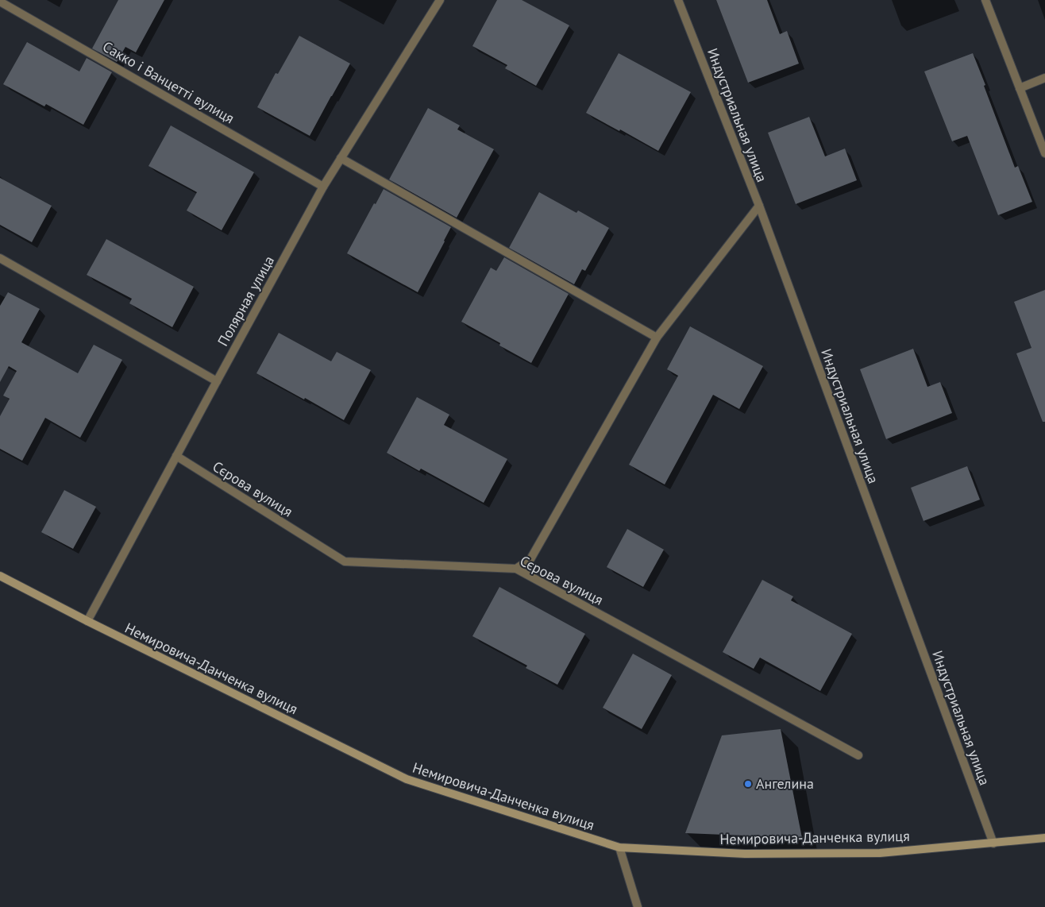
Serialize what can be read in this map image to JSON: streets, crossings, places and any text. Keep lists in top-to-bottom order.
{
  "streets": {
    "street": [
      "Сакко і Ванцетті вулиця",
      "Индустриальная улица",
      "Полярная улица",
      "Сєрова вулиця",
      "Немировича-Данченка вулиця"
    ]
  },
  "crossings": [
    ["Сакко і Ванцетті вулиця", "Полярная улица"],
    ["Индустриальная улица", "Немировича-Данченка вулиця"],
    ["Полярная улица", "Сєрова вулиця"],
    ["Полярная улица", "Немировича-Данченка вулиця"]
  ],
  "places": ["Ангелина"]
}
